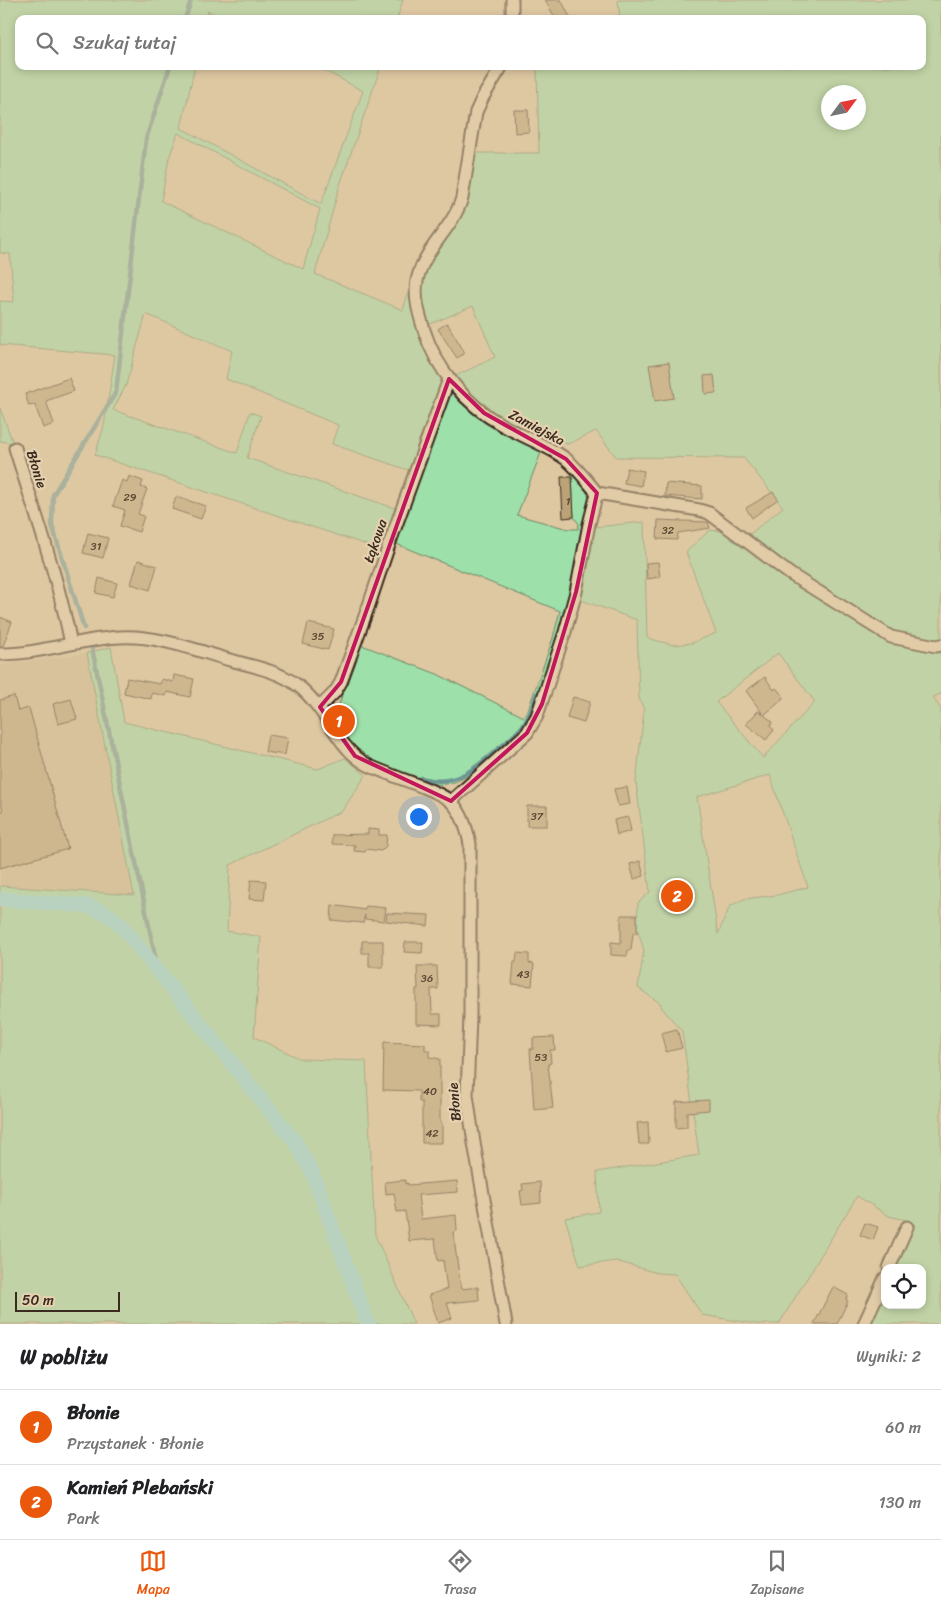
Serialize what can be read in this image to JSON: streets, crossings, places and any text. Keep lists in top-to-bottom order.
{
  "streets": {
    "street": ["Zamiejska", "Błonie", "Łąkowa"]
  },
  "crossings": [
    ["Zamiejska", "Łąkowa"]
  ],
  "house_numbers": [
    "29",
    "1",
    "32",
    "31",
    "35",
    "37",
    "43",
    "36",
    "53",
    "40",
    "42"
  ],
  "scale_bar": "50 m",
  "north": "top right",
  "page": {
    "search": "Szukaj tutaj",
    "pins": ["1", "2"],
    "scale": "50 m",
    "heading": ["W pobliżu", "Wyniki: 2"],
    "list": [
      {
        "mark": "1",
        "name": "Błonie",
        "note": "Przystanek · Błonie",
        "value": "60 m"
      },
      {
        "mark": "2",
        "name": "Kamień Plebański",
        "note": "Park",
        "value": "130 m"
      }
    ],
    "nav": ["Mapa", "Trasa", "Zapisane"]
  }
}
